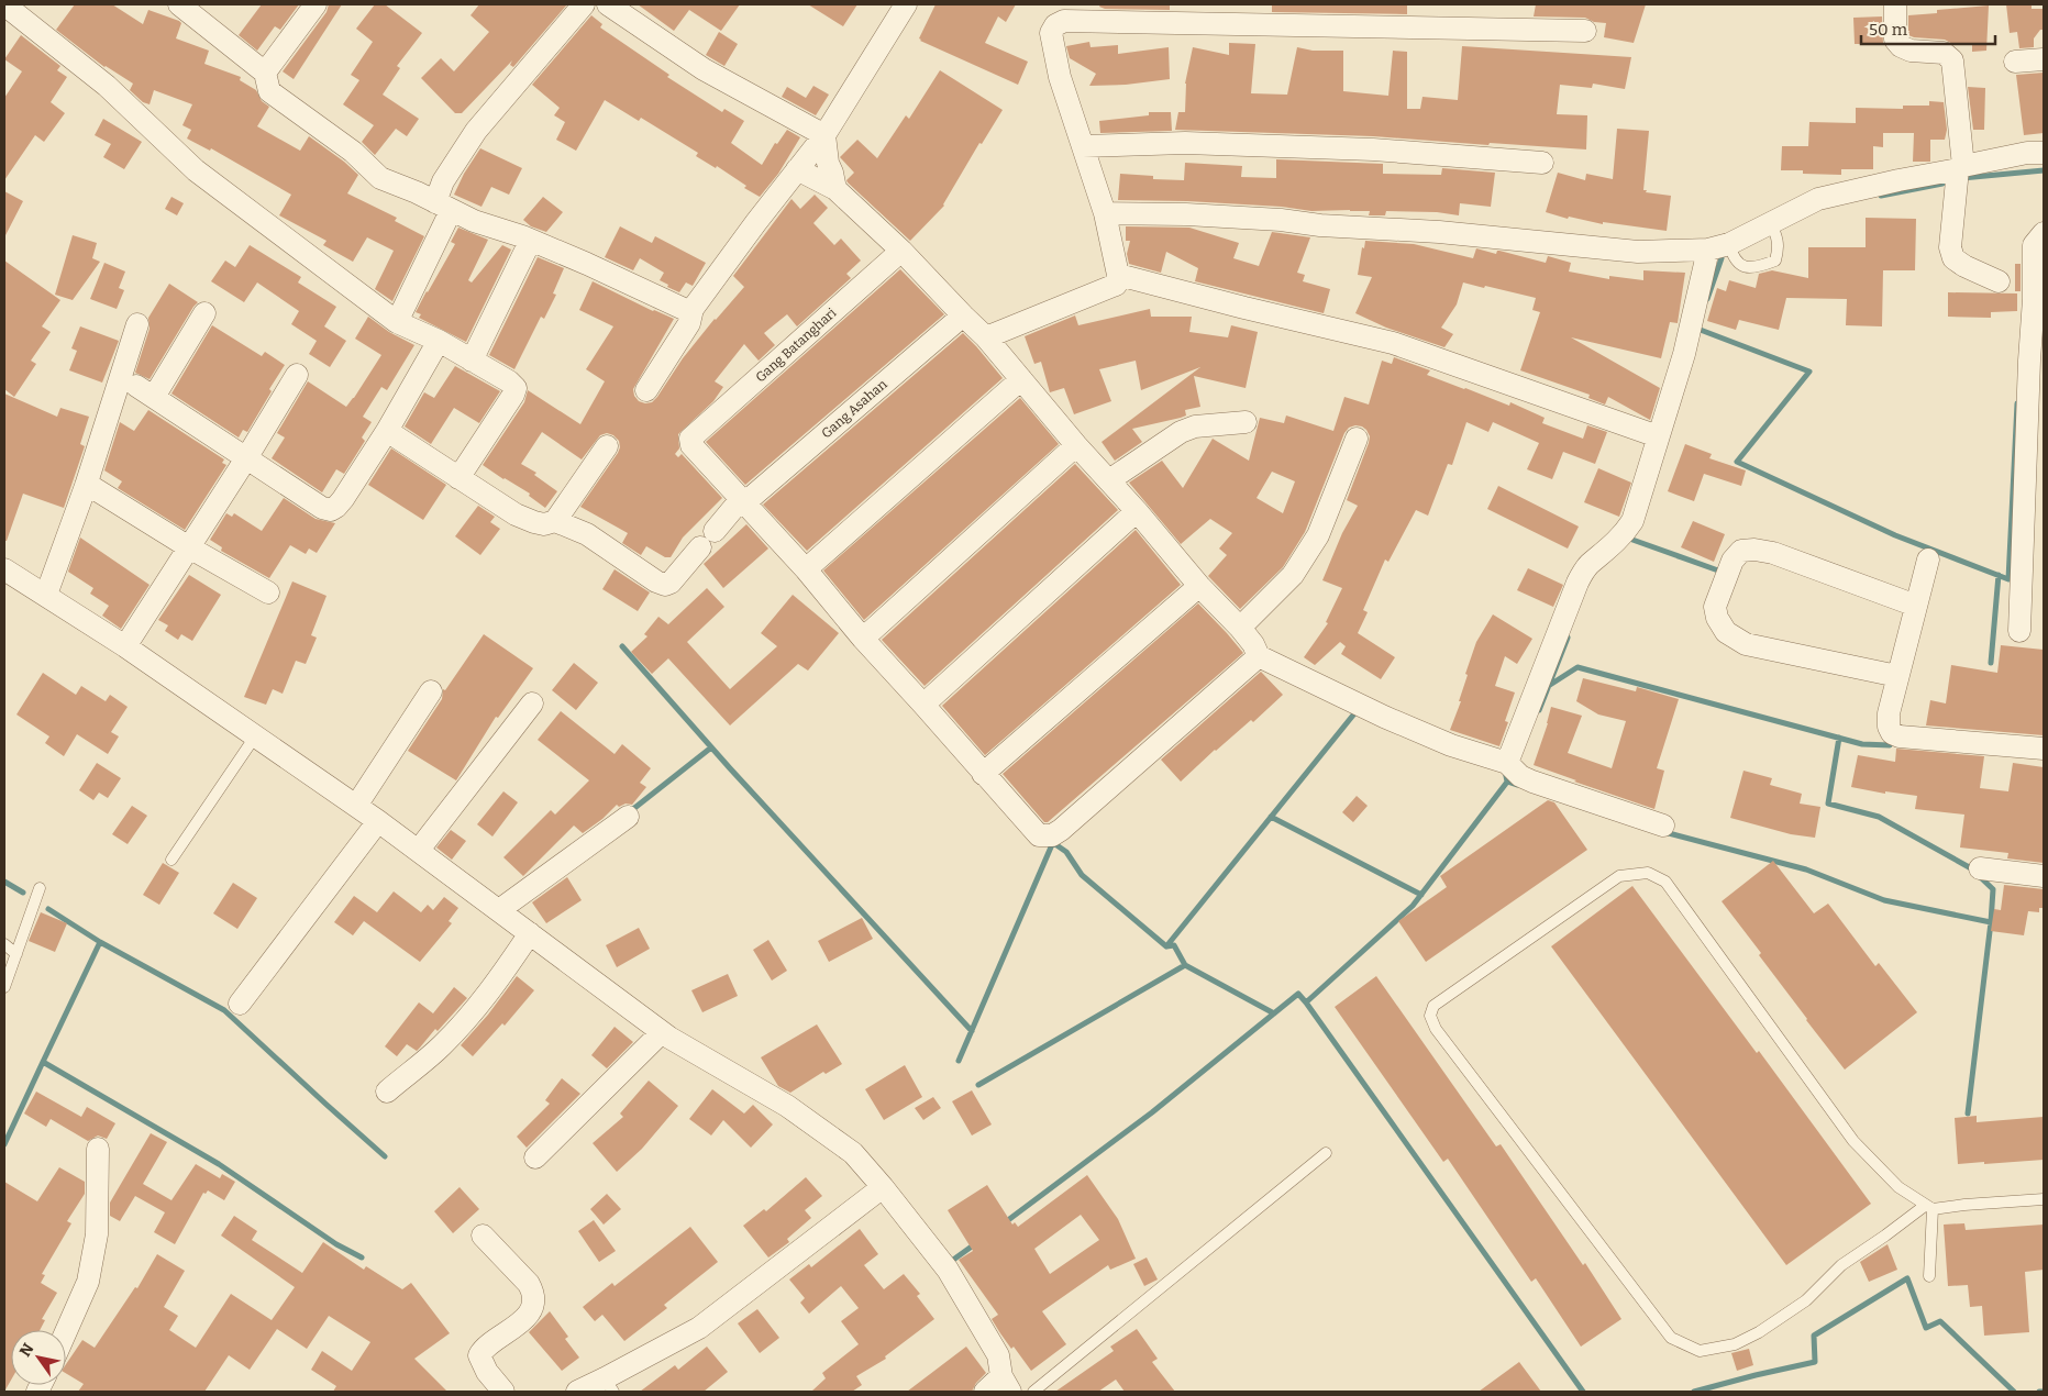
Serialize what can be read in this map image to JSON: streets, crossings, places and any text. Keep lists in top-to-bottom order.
{
  "streets": {
    "street": ["Gang Batanghari", "Gang Asahan"]
  },
  "crossings": [
    ["Gang Batanghari", "Gang Asahan"]
  ],
  "scale_bar": "50 m",
  "north": "top left"
}
